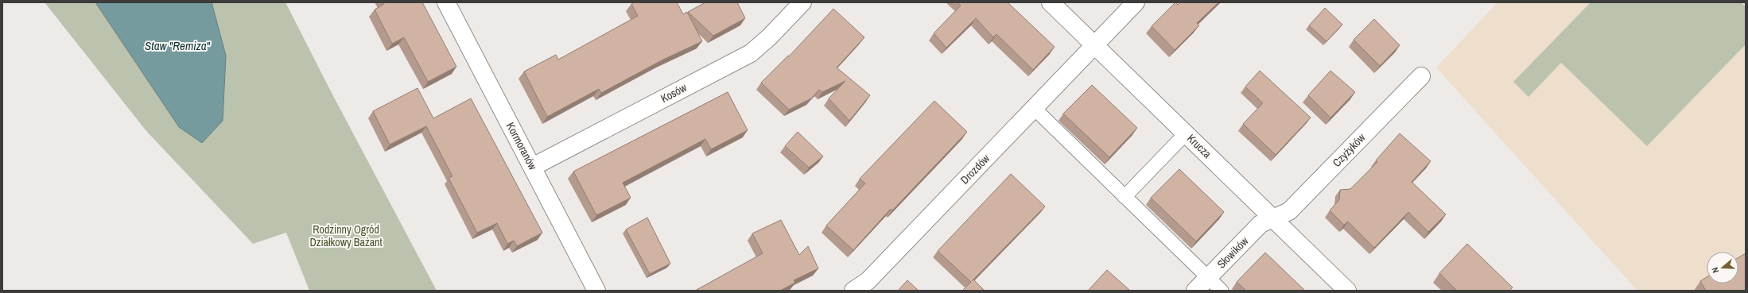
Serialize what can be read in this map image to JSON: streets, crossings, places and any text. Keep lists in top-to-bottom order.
{
  "streets": {
    "street": [
      "Kosów",
      "Kormoranów",
      "Krucza",
      "Czyżyków",
      "Drozdów",
      "Słowików"
    ]
  },
  "crossings": [
    ["Kosów", "Kormoranów"],
    ["Krucza", "Czyżyków"],
    ["Krucza", "Drozdów"],
    ["Krucza", "Słowików"],
    ["Czyżyków", "Słowików"]
  ],
  "water": ["Staw \"Remiza\""],
  "parks": ["Rodzinny Ogród Działkowy Bażant"],
  "north": "left"
}
